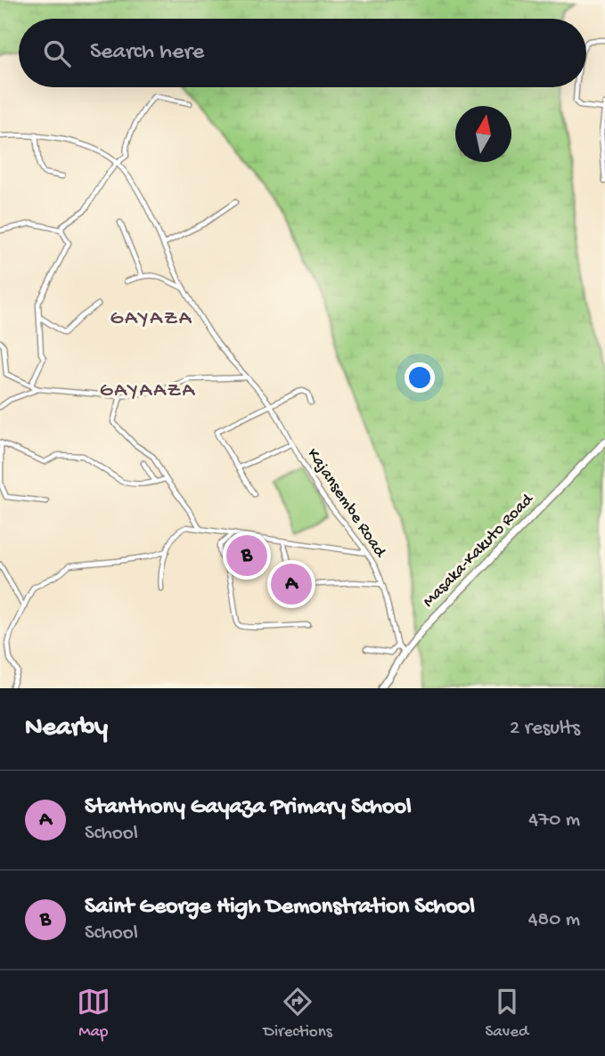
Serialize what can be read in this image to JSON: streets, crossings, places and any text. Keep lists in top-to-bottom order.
{
  "streets": {
    "highway": ["Masaka-Kakuto Road"],
    "street": ["Kajansembe Road"]
  },
  "districts": ["GAYAZA", "GAYAAZA"],
  "north": "top",
  "page": {
    "search": "Search here",
    "pins": ["B", "A"],
    "heading": ["Nearby", "2 results"],
    "list": [
      {
        "mark": "A",
        "name": "Stanthony Gayaza Primary School",
        "note": "School",
        "value": "470 m"
      },
      {
        "mark": "B",
        "name": "Saint George High Demonstration School",
        "note": "School",
        "value": "480 m"
      }
    ],
    "nav": ["Map", "Directions", "Saved"]
  }
}
